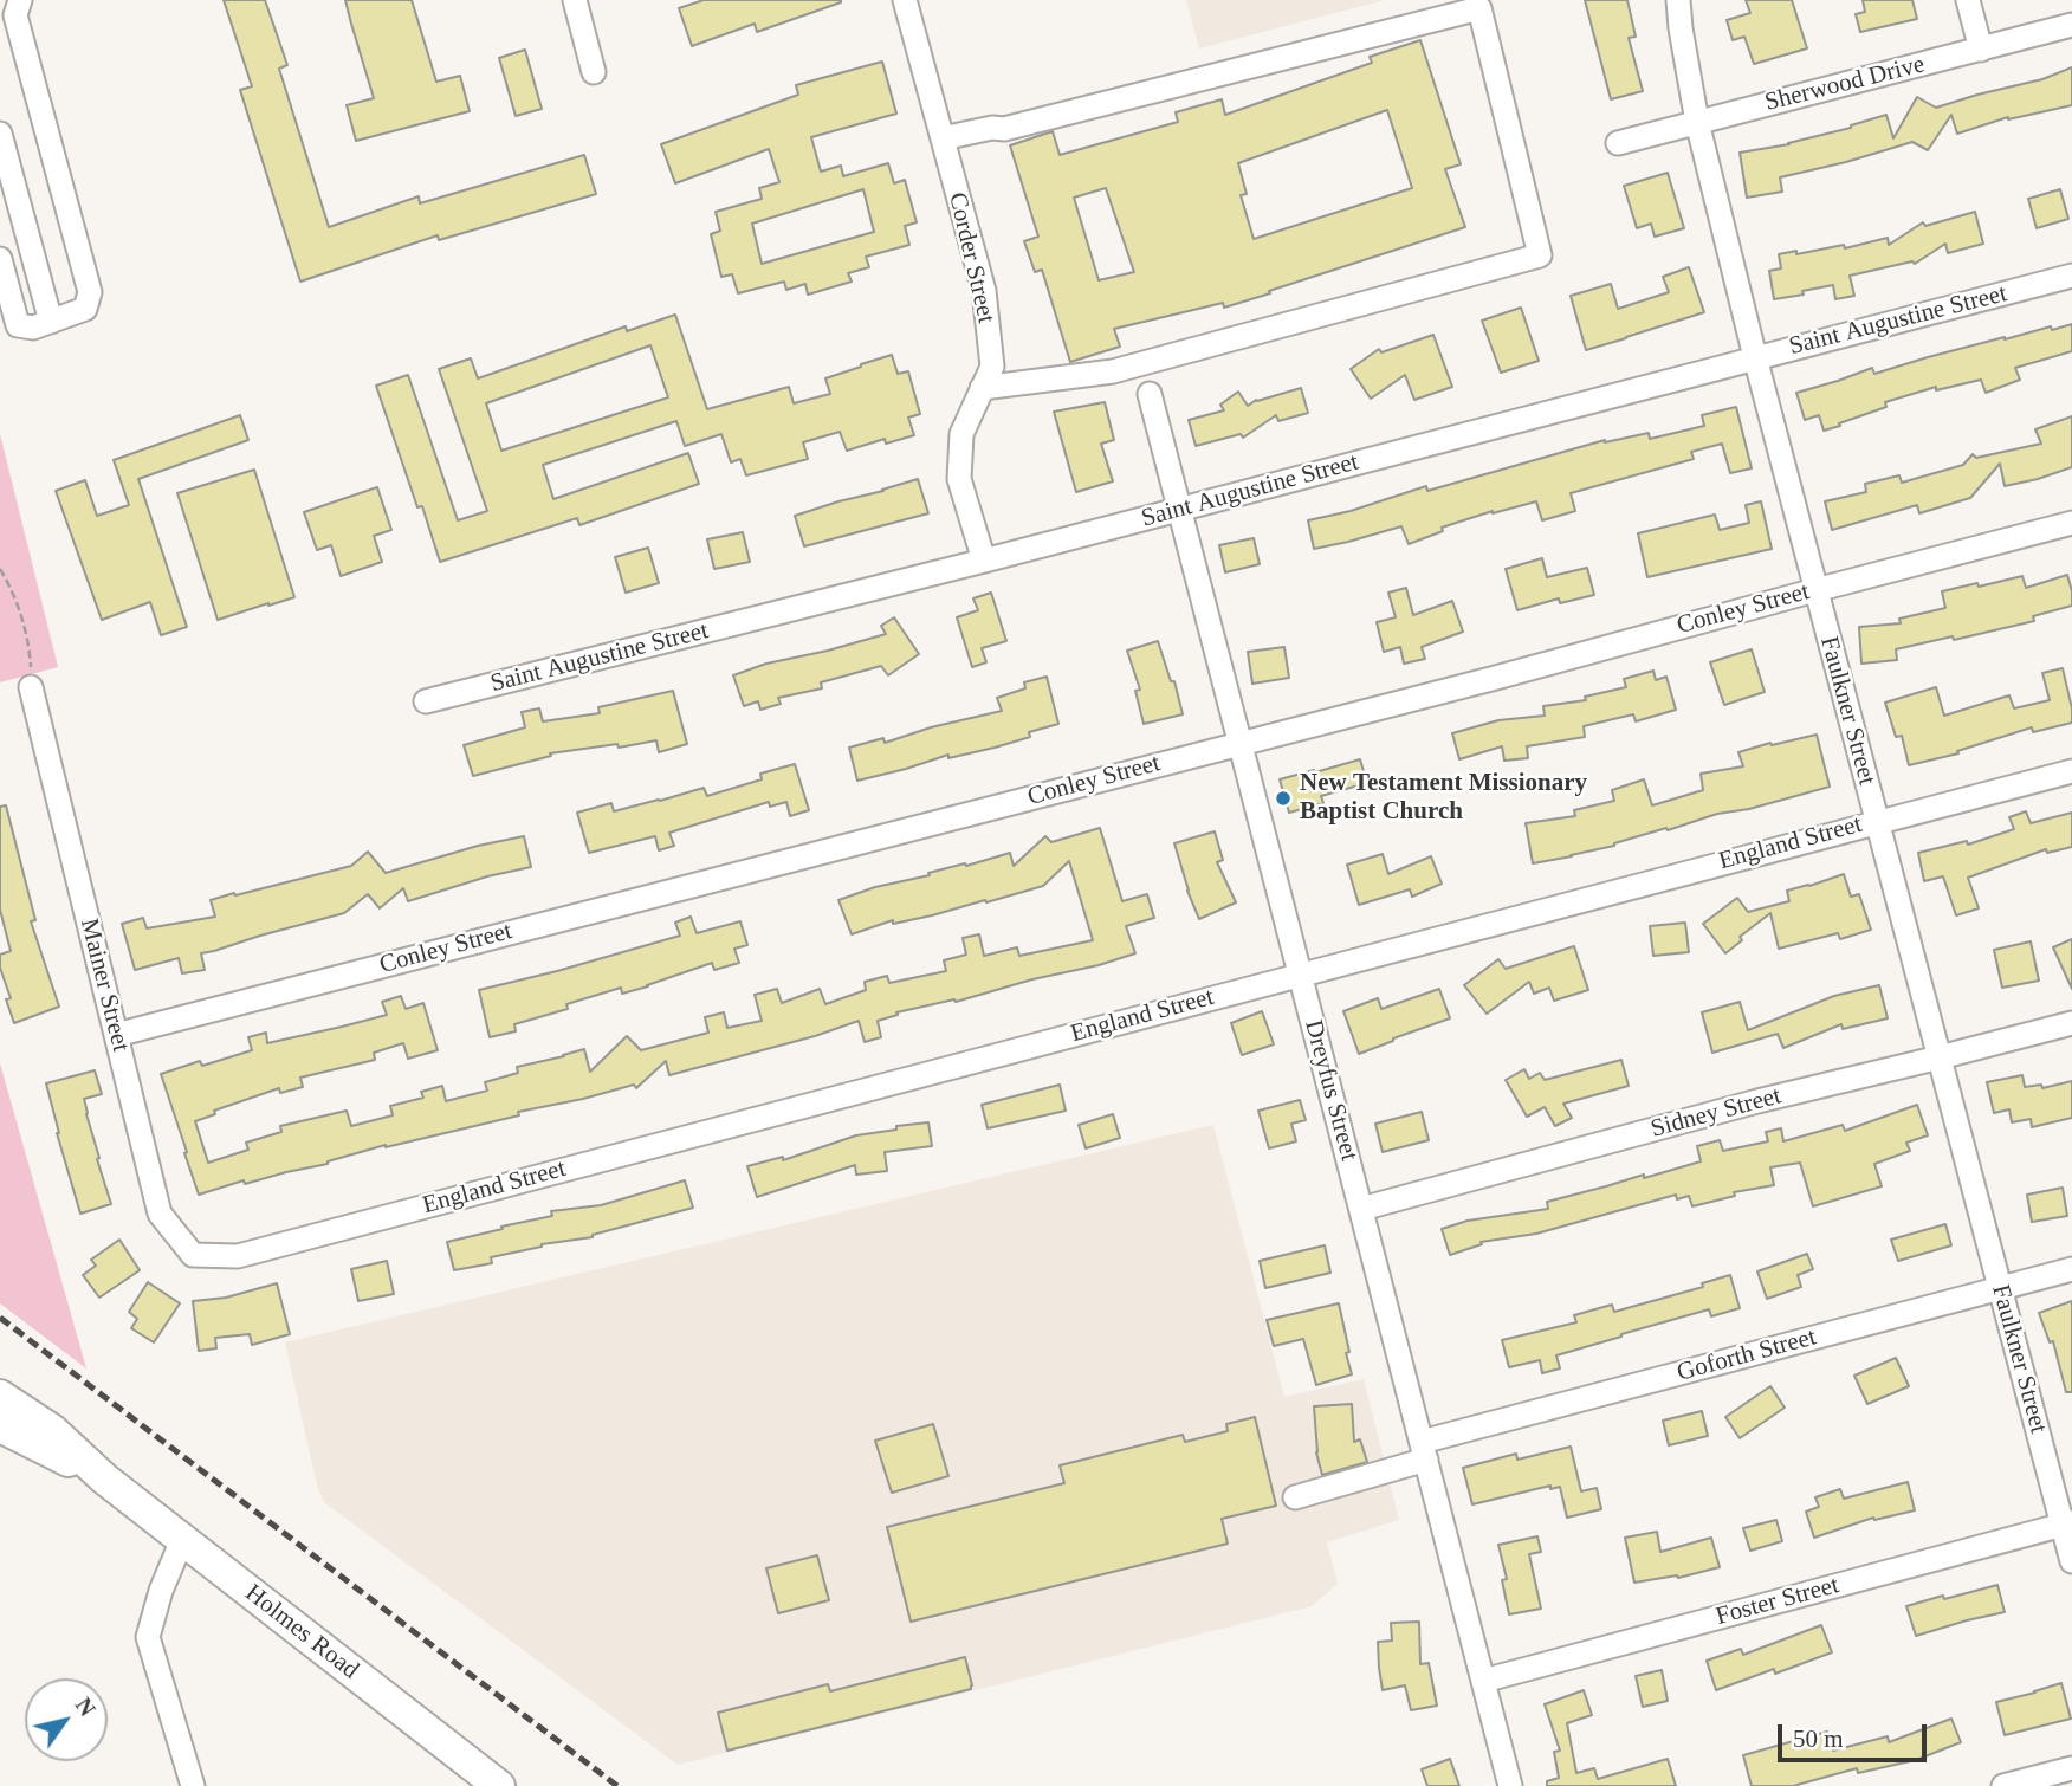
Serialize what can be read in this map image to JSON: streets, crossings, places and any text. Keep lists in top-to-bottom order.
{
  "streets": {
    "main road": ["Holmes Road"],
    "street": [
      "Sherwood Drive",
      "Corder Street",
      "Saint Augustine Street",
      "Conley Street",
      "Faulkner Street",
      "England Street",
      "Mainer Street",
      "Dreyfus Street",
      "Sidney Street",
      "Goforth Street",
      "Foster Street"
    ]
  },
  "crossings": [
    ["Sherwood Drive", "Faulkner Street"],
    ["Corder Street", "Saint Augustine Street"],
    ["Saint Augustine Street", "Faulkner Street"],
    ["Saint Augustine Street", "Dreyfus Street"],
    ["Conley Street", "Faulkner Street"],
    ["Conley Street", "Mainer Street"],
    ["Conley Street", "Dreyfus Street"],
    ["Faulkner Street", "England Street"],
    ["Faulkner Street", "Sidney Street"],
    ["Faulkner Street", "Goforth Street"],
    ["Faulkner Street", "Foster Street"],
    ["England Street", "Mainer Street"],
    ["England Street", "Dreyfus Street"],
    ["Dreyfus Street", "Sidney Street"],
    ["Dreyfus Street", "Goforth Street"],
    ["Dreyfus Street", "Foster Street"]
  ],
  "places": ["New Testament Missionary Baptist Church"],
  "scale_bar": "50 m",
  "north": "top right"
}
